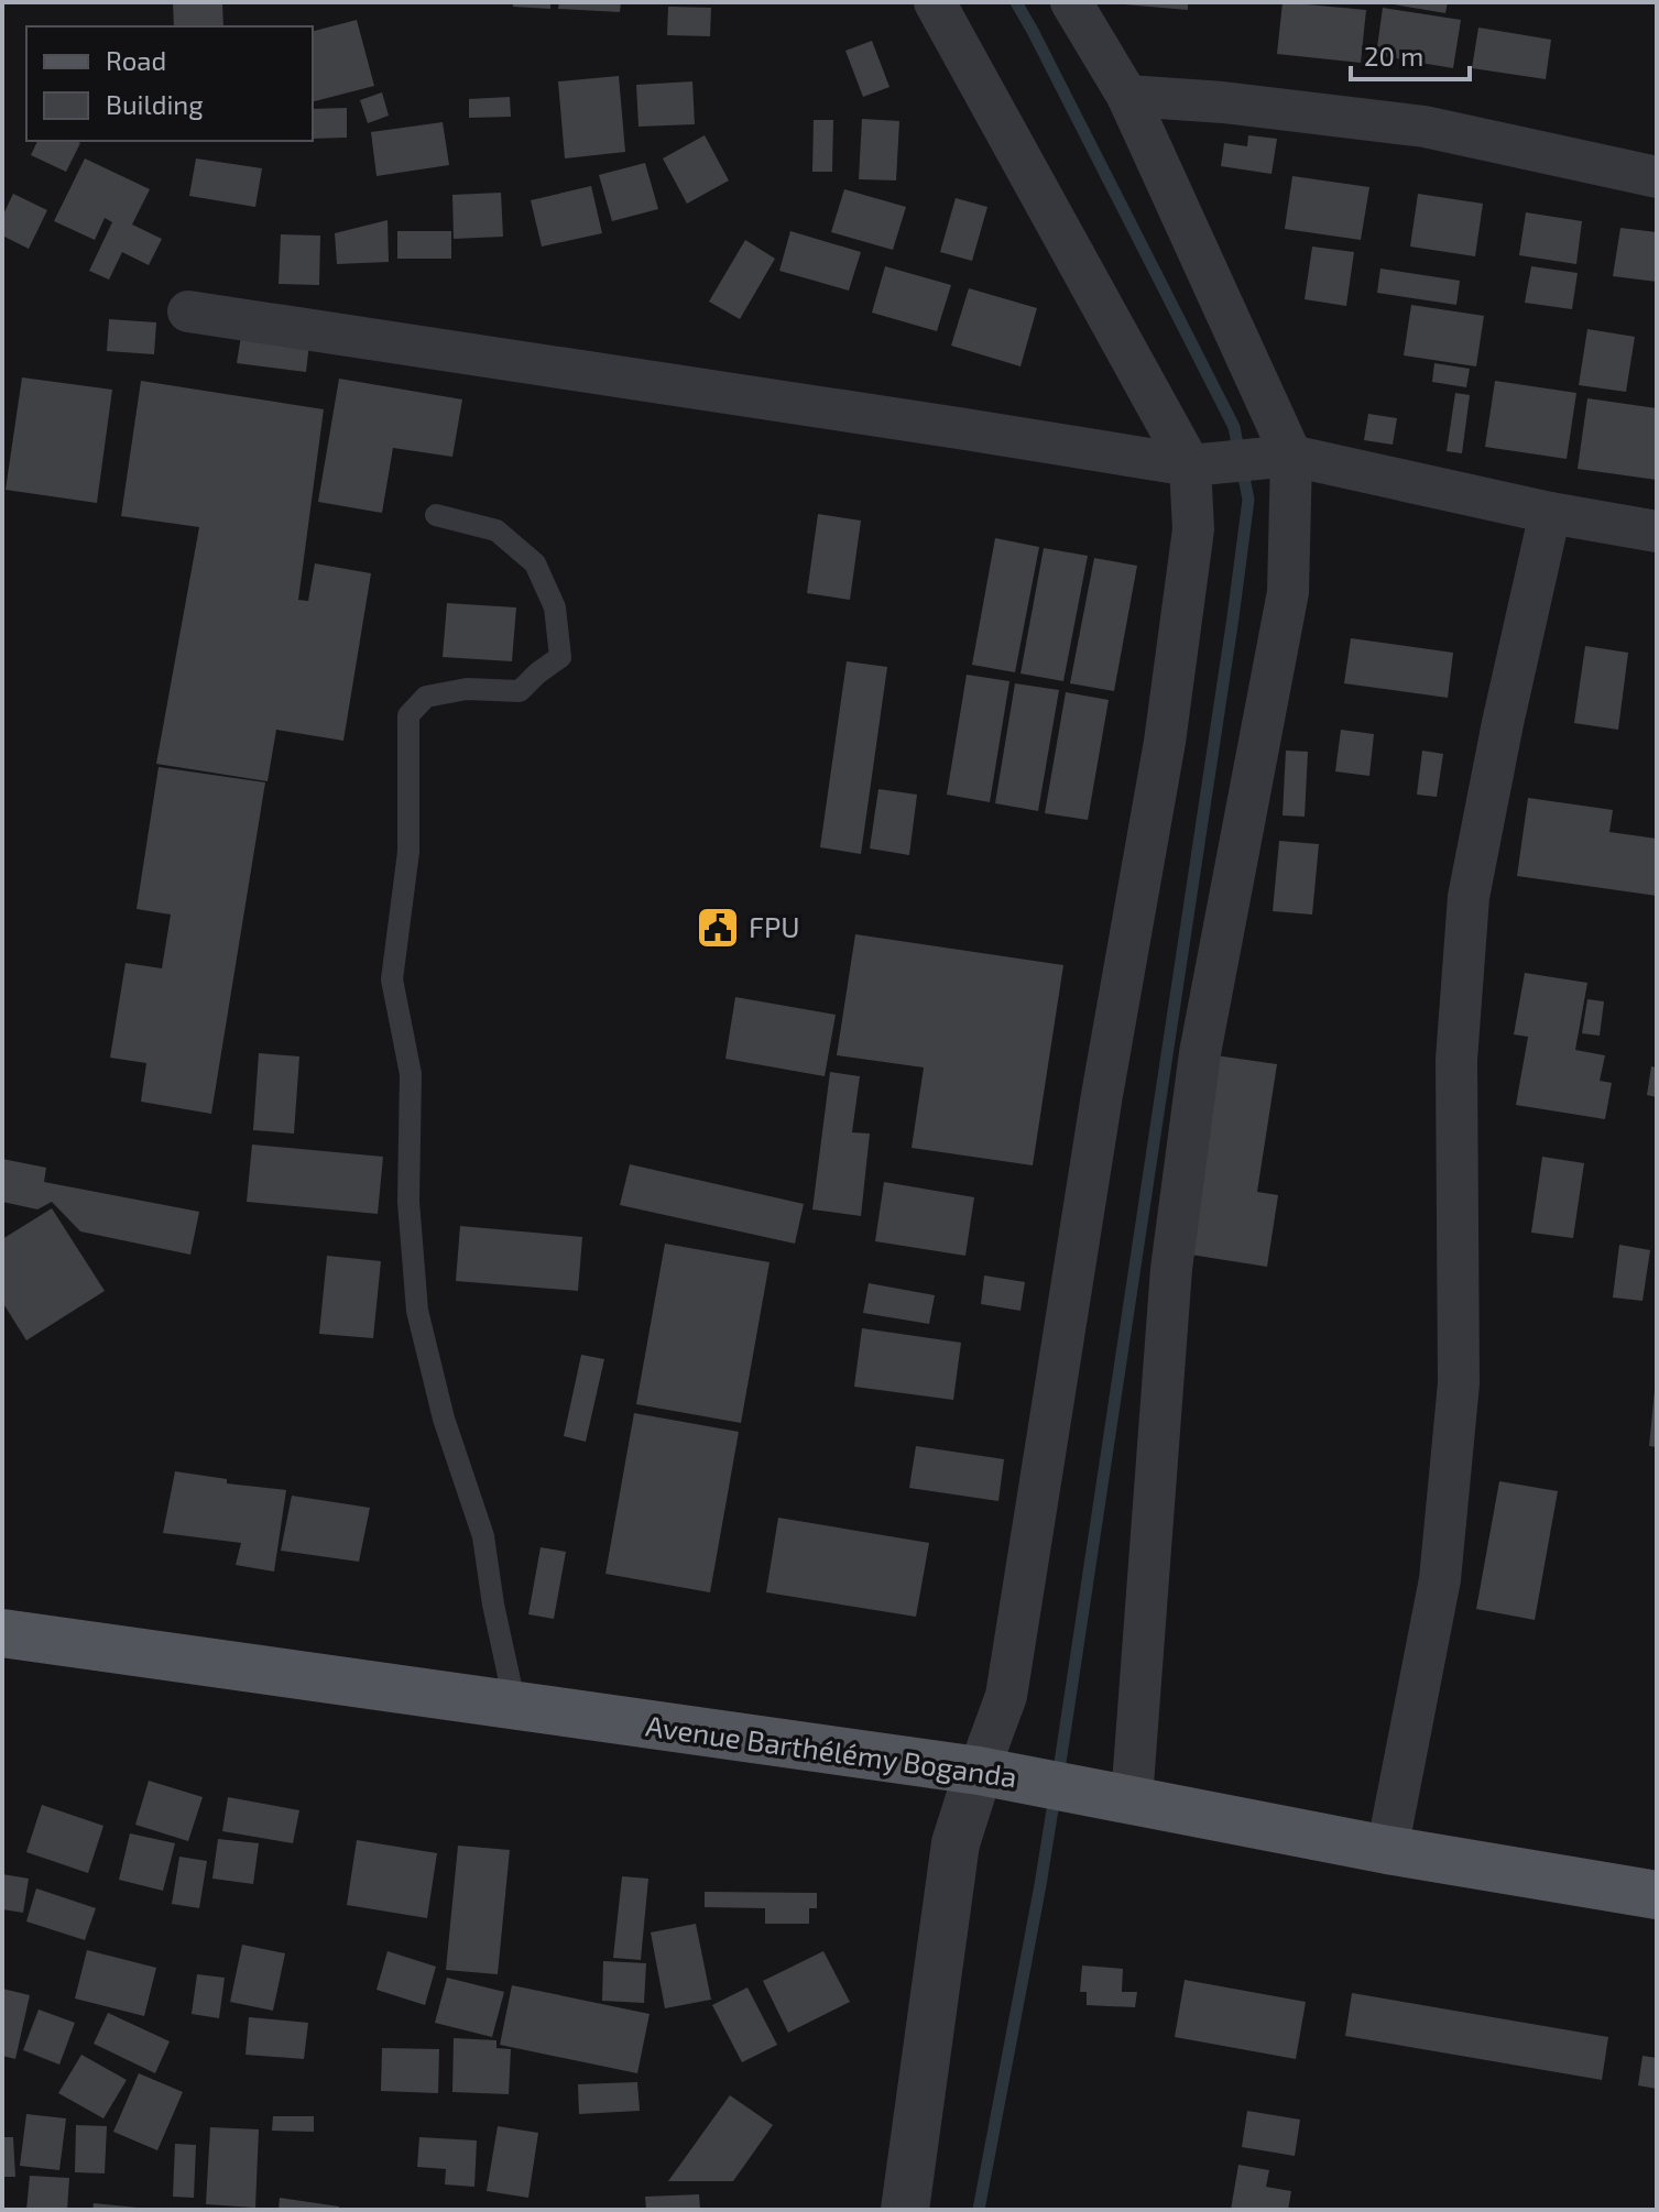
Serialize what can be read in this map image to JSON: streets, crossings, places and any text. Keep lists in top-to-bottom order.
{
  "streets": {
    "main road": ["Avenue Barthélémy Boganda"]
  },
  "places": {
    "public building": ["FPU"]
  },
  "legend": ["Road", "Building"],
  "scale_bar": "20 m"
}
